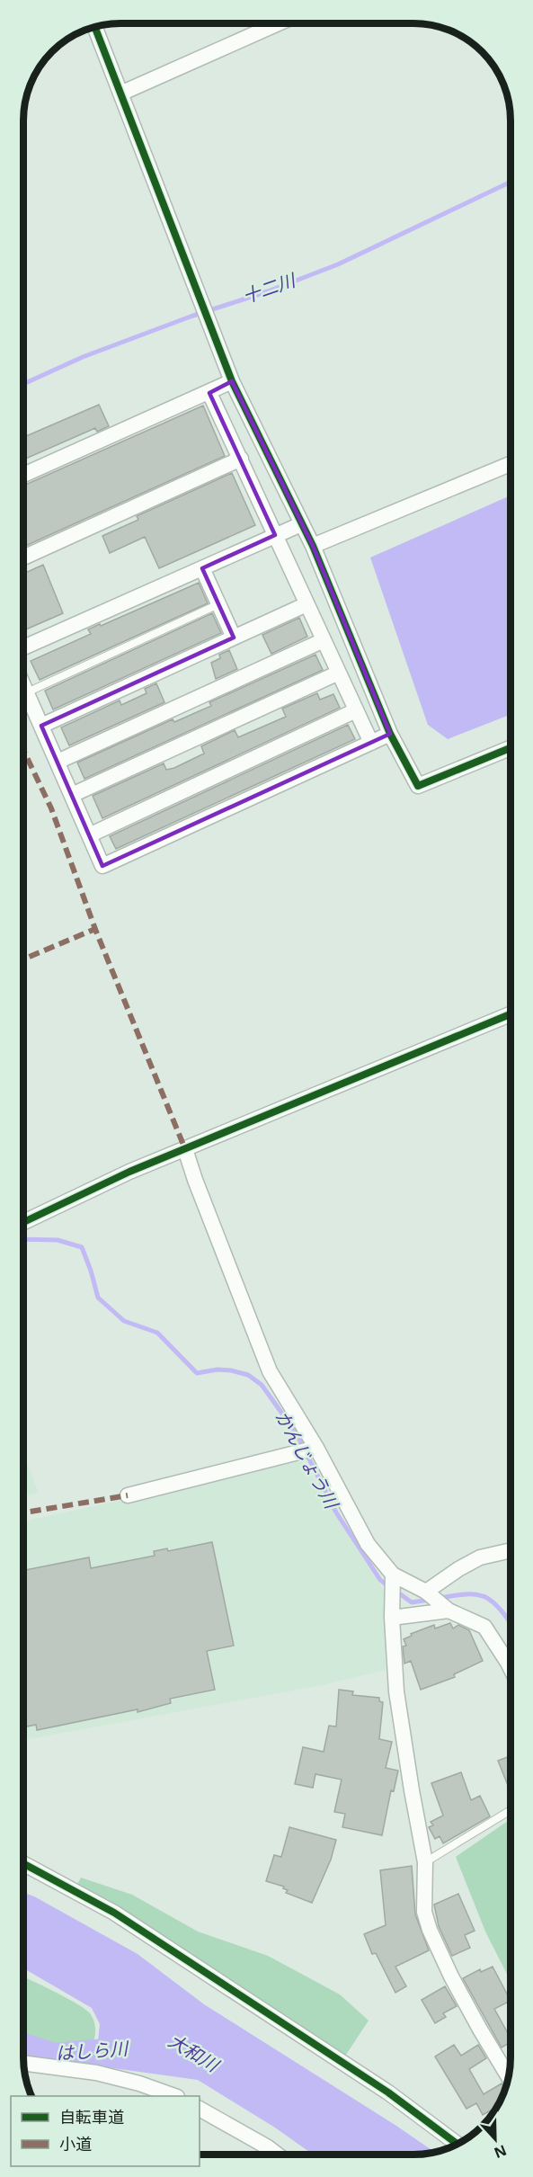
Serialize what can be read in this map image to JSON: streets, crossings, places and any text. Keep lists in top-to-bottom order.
{
  "water": [
    "十二川",
    "かんじょう川",
    "はしら川",
    "大和川"
  ],
  "legend": ["自転車道", "小道"],
  "north": "bottom"
}
